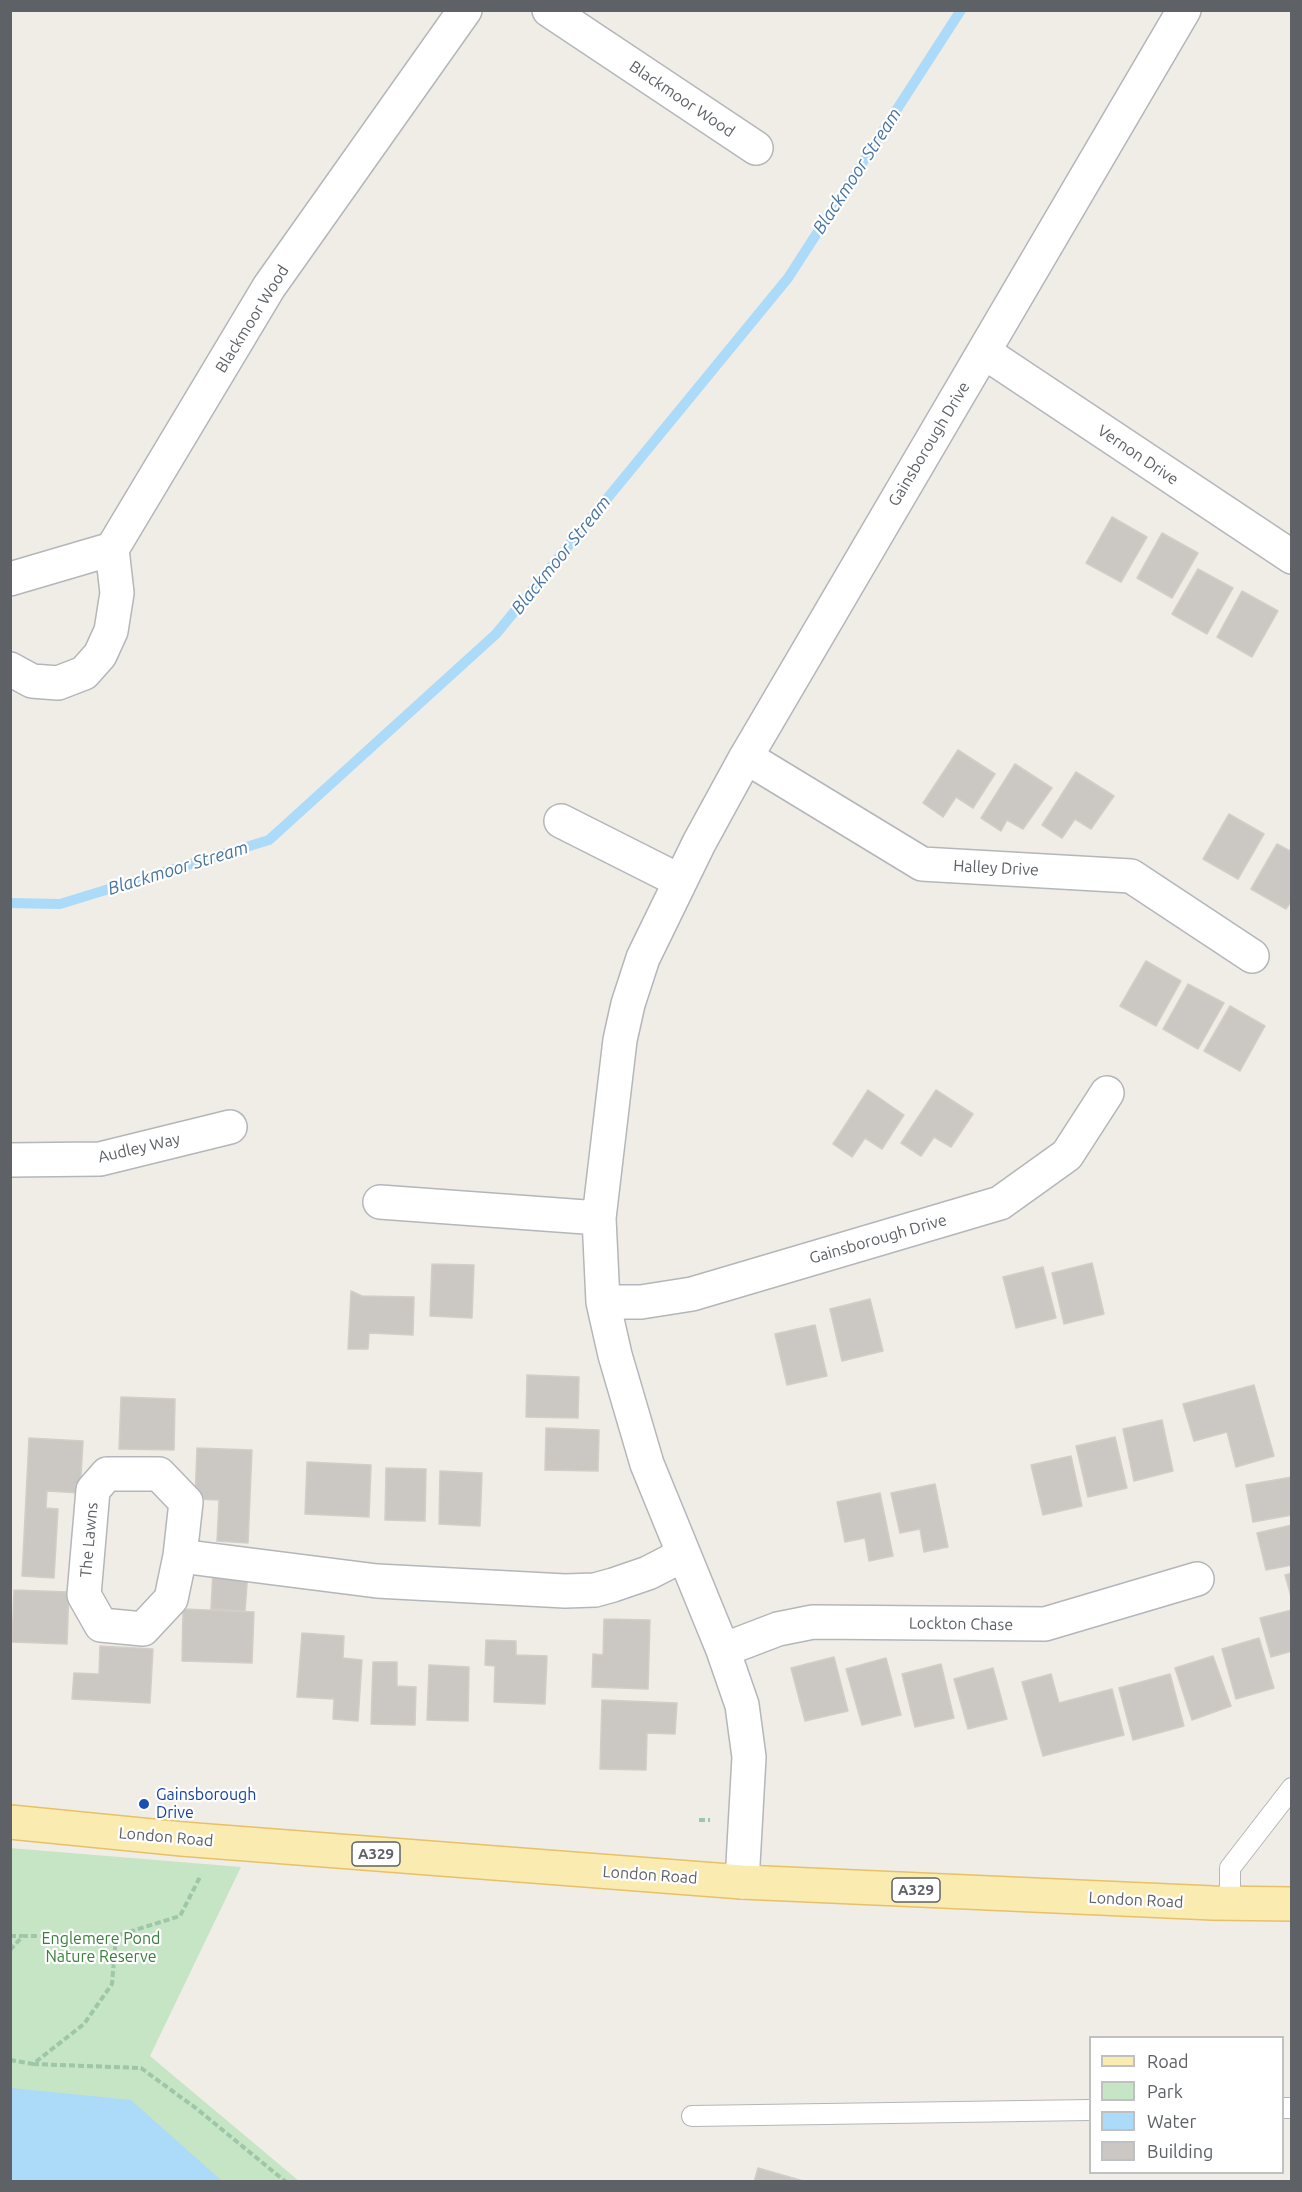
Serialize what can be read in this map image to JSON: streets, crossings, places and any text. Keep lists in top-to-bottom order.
{
  "streets": {
    "main road": ["London Road", "A329"],
    "street": [
      "Blackmoor Wood",
      "Gainsborough Drive",
      "Vernon Drive",
      "Halley Drive",
      "Audley Way",
      "The Lawns",
      "Lockton Chase"
    ]
  },
  "crossings": [
    ["Gainsborough Drive", "Vernon Drive"],
    ["Gainsborough Drive", "Halley Drive"],
    ["Gainsborough Drive", "Lockton Chase"],
    ["Gainsborough Drive", "London Road"]
  ],
  "water": ["Blackmoor Stream"],
  "parks": ["Englemere Pond Nature Reserve"],
  "places": ["Gainsborough Drive"],
  "legend": [
    "Road",
    "Park",
    "Water",
    "Building"
  ]
}
